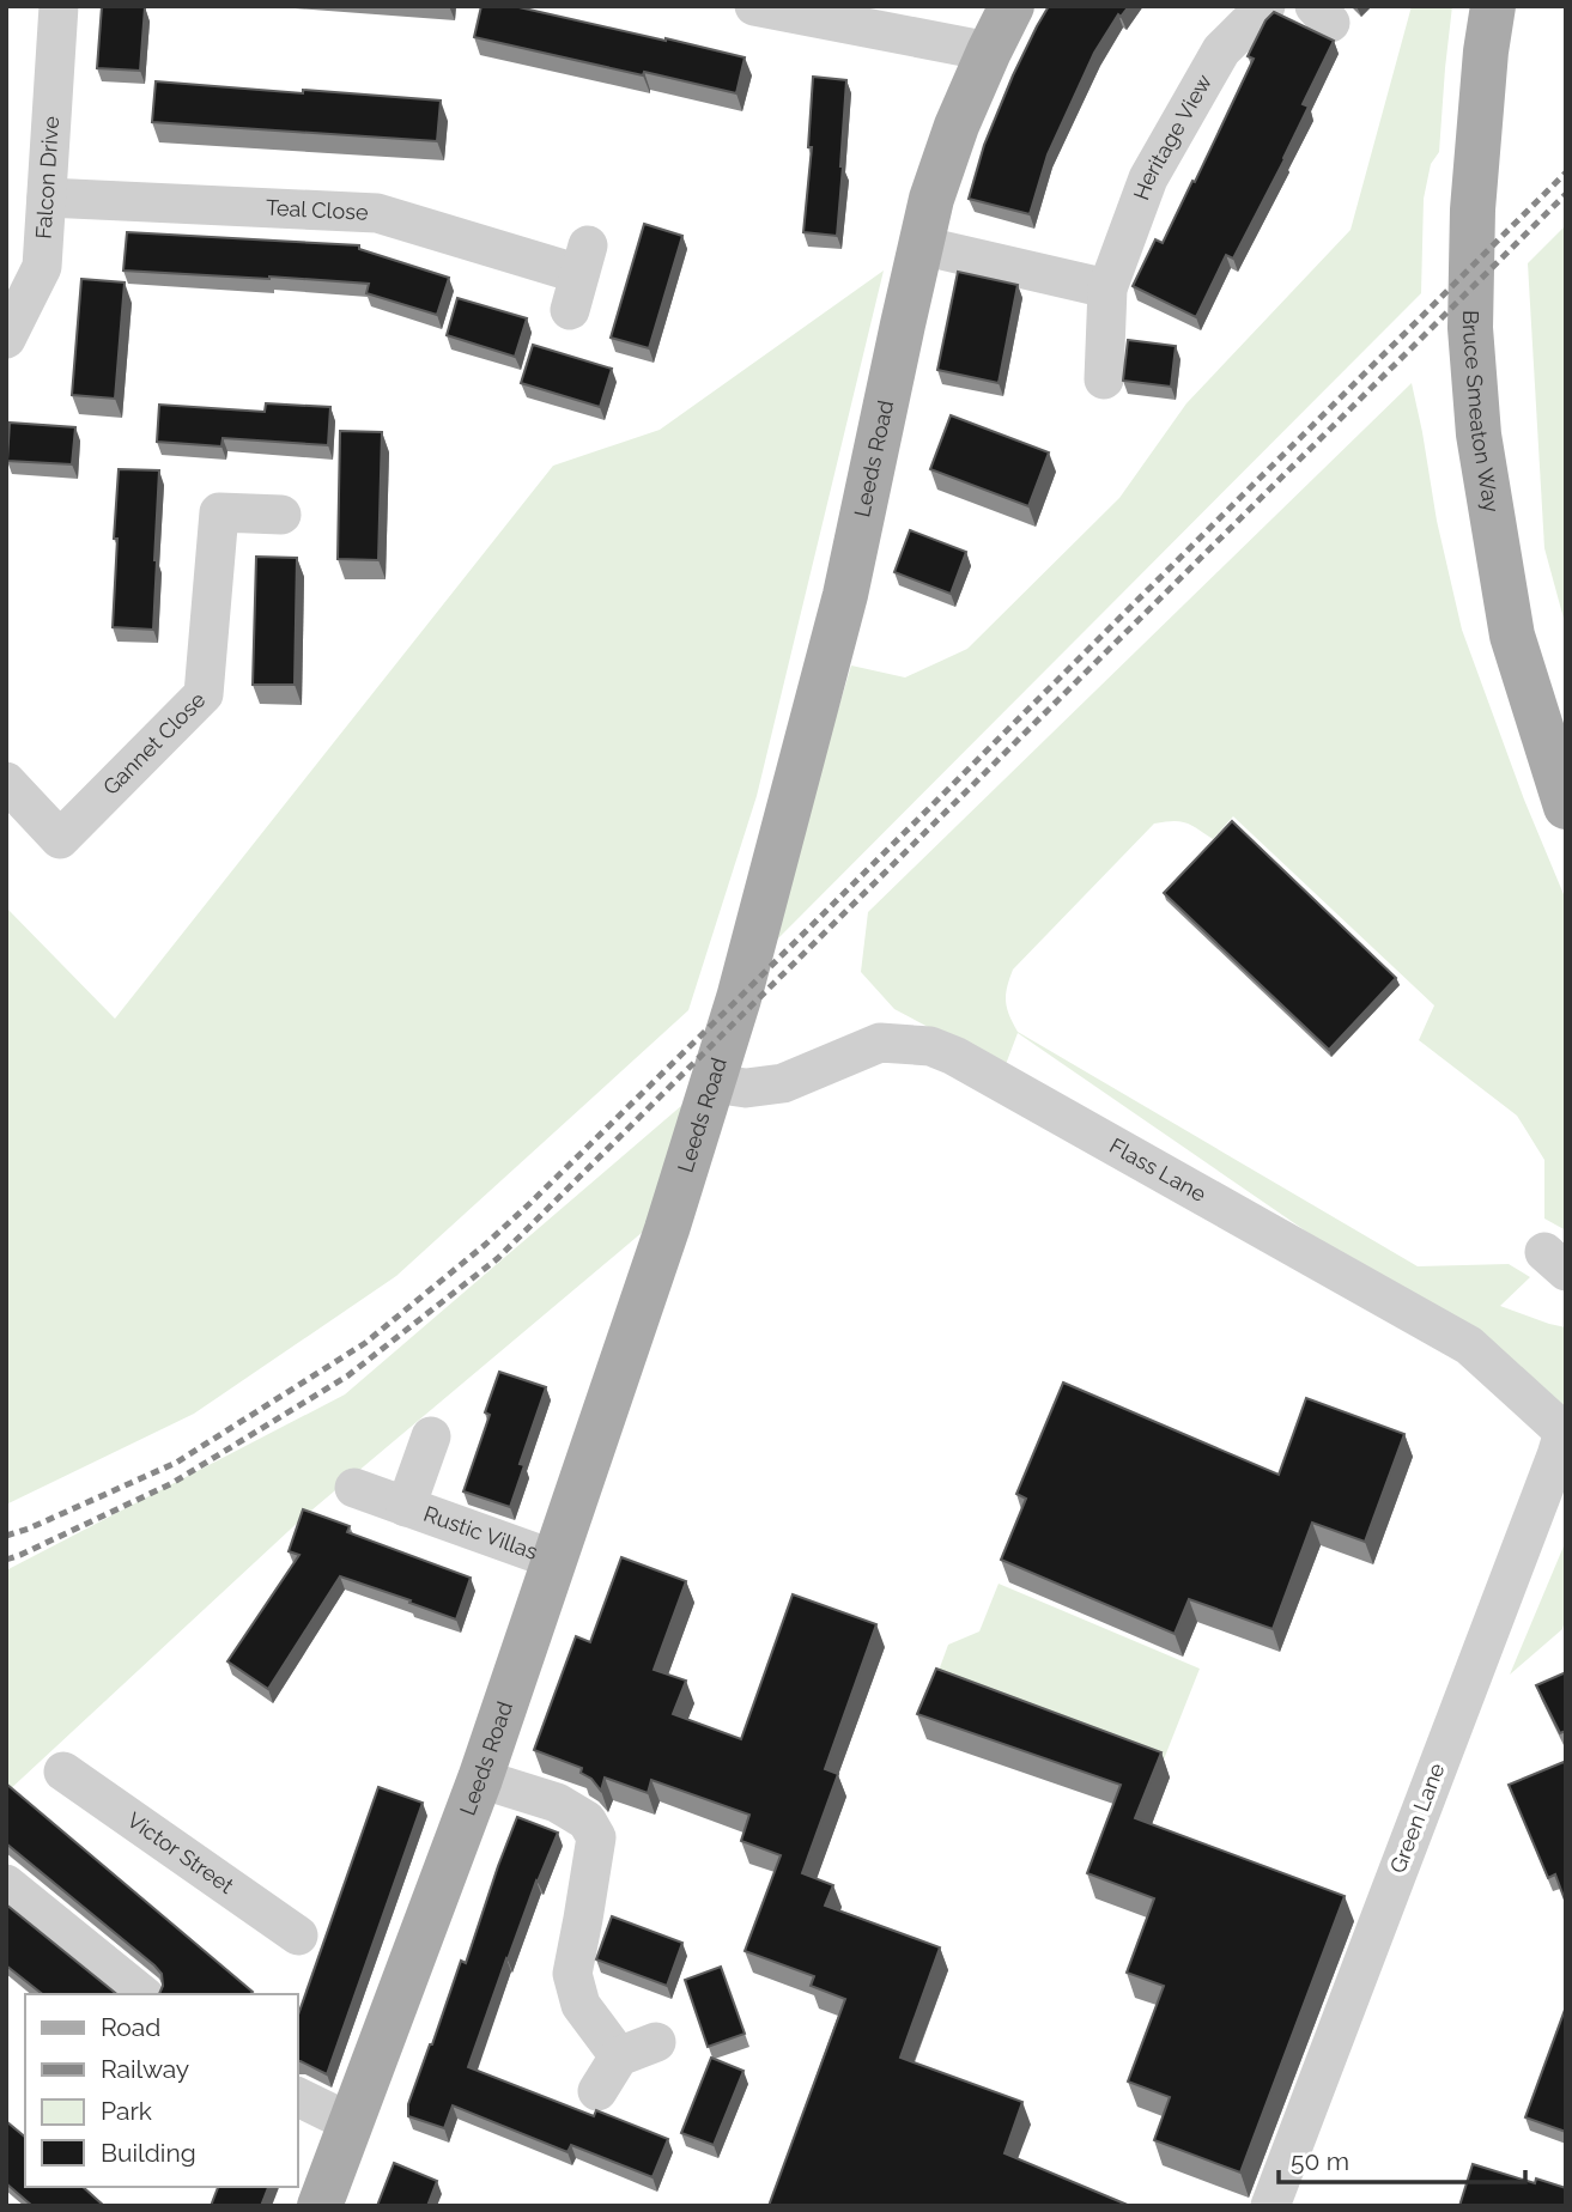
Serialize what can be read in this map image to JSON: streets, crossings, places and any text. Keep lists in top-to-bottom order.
{
  "streets": {
    "main road": ["Bruce Smeaton Way", "Leeds Road"],
    "street": [
      "Heritage View",
      "Falcon Drive",
      "Teal Close",
      "Gannet Close",
      "Flass Lane",
      "Rustic Villas",
      "Green Lane",
      "Victor Street"
    ]
  },
  "crossings": [
    ["Falcon Drive", "Teal Close"],
    ["Leeds Road", "Flass Lane"],
    ["Leeds Road", "Rustic Villas"],
    ["Flass Lane", "Green Lane"]
  ],
  "legend": [
    "Road",
    "Railway",
    "Park",
    "Building"
  ],
  "scale_bar": "50 m"
}
